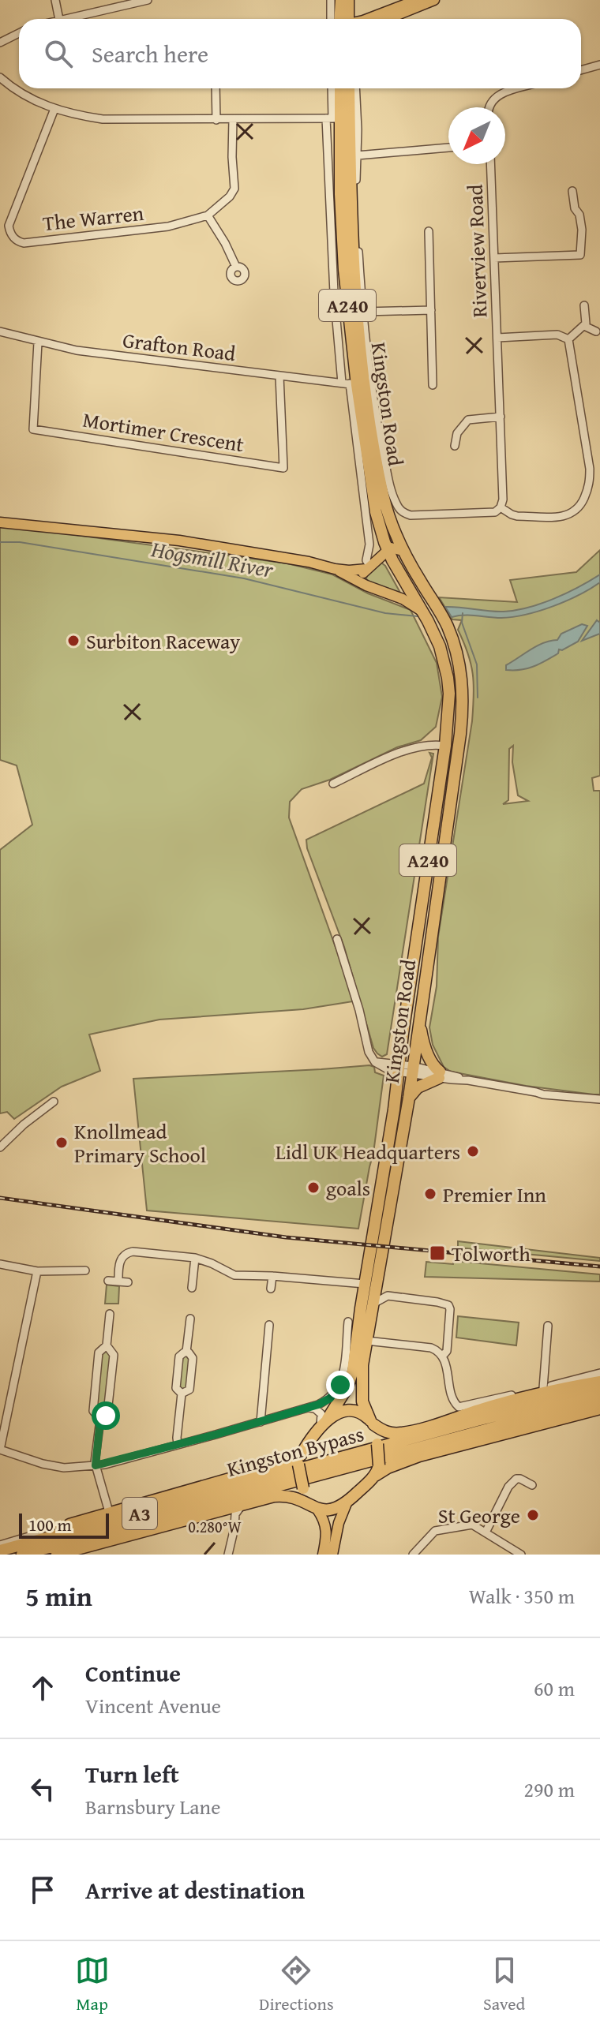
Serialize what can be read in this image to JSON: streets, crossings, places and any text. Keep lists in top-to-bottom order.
{
  "streets": {
    "highway": [
      "A240",
      "Kingston Road",
      "Kingston Bypass",
      "A3"
    ],
    "street": [
      "The Warren",
      "Riverview Road",
      "Grafton Road",
      "Mortimer Crescent"
    ]
  },
  "crossings": [
    ["A240", "Kingston Road"],
    ["Grafton Road", "Kingston Road"],
    ["Grafton Road", "Mortimer Crescent"]
  ],
  "water": ["Hogsmill River"],
  "places": {
    "other": [
      "Surbiton Raceway",
      "Knollmead Primary School",
      "Lidl UK Headquarters",
      "goals",
      "Premier Inn",
      "St George"
    ],
    "transit": ["Tolworth"]
  },
  "scale_bar": "100 m",
  "north": "bottom left",
  "page": {
    "search": "Search here",
    "scale": "100 m",
    "heading": ["5 min", "Walk · 350 m"],
    "list": [
      ["Continue", "Vincent Avenue", "60 m"],
      ["Turn left", "Barnsbury Lane", "290 m"],
      "Arrive at destination"
    ],
    "nav": ["Map", "Directions", "Saved"]
  },
  "coordinates": ["0.280°W"]
}
